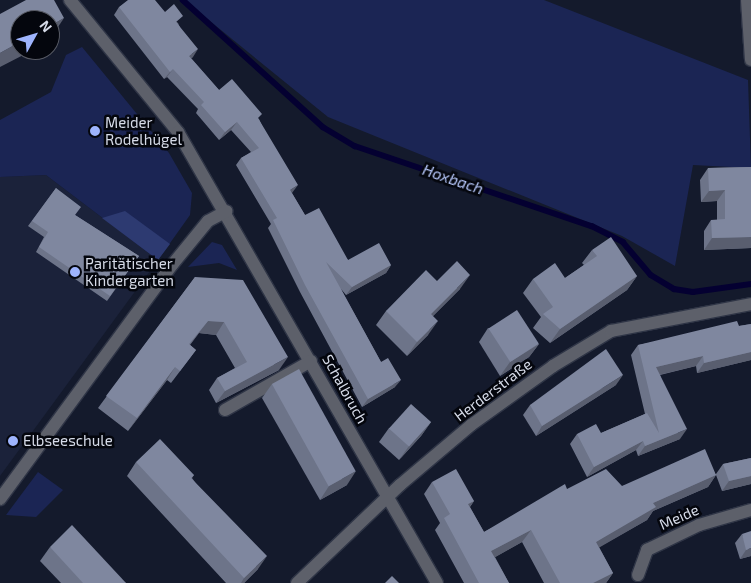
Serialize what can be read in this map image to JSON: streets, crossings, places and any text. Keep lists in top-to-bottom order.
{
  "streets": {
    "street": ["Schalbruch", "Herderstraße", "Meide"]
  },
  "crossings": [
    ["Schalbruch", "Herderstraße"]
  ],
  "water": ["Hoxbach"],
  "places": ["Meider Rodelhügel", "Paritätischer Kindergarten", "Elbseeschule"],
  "north": "top right"
}
